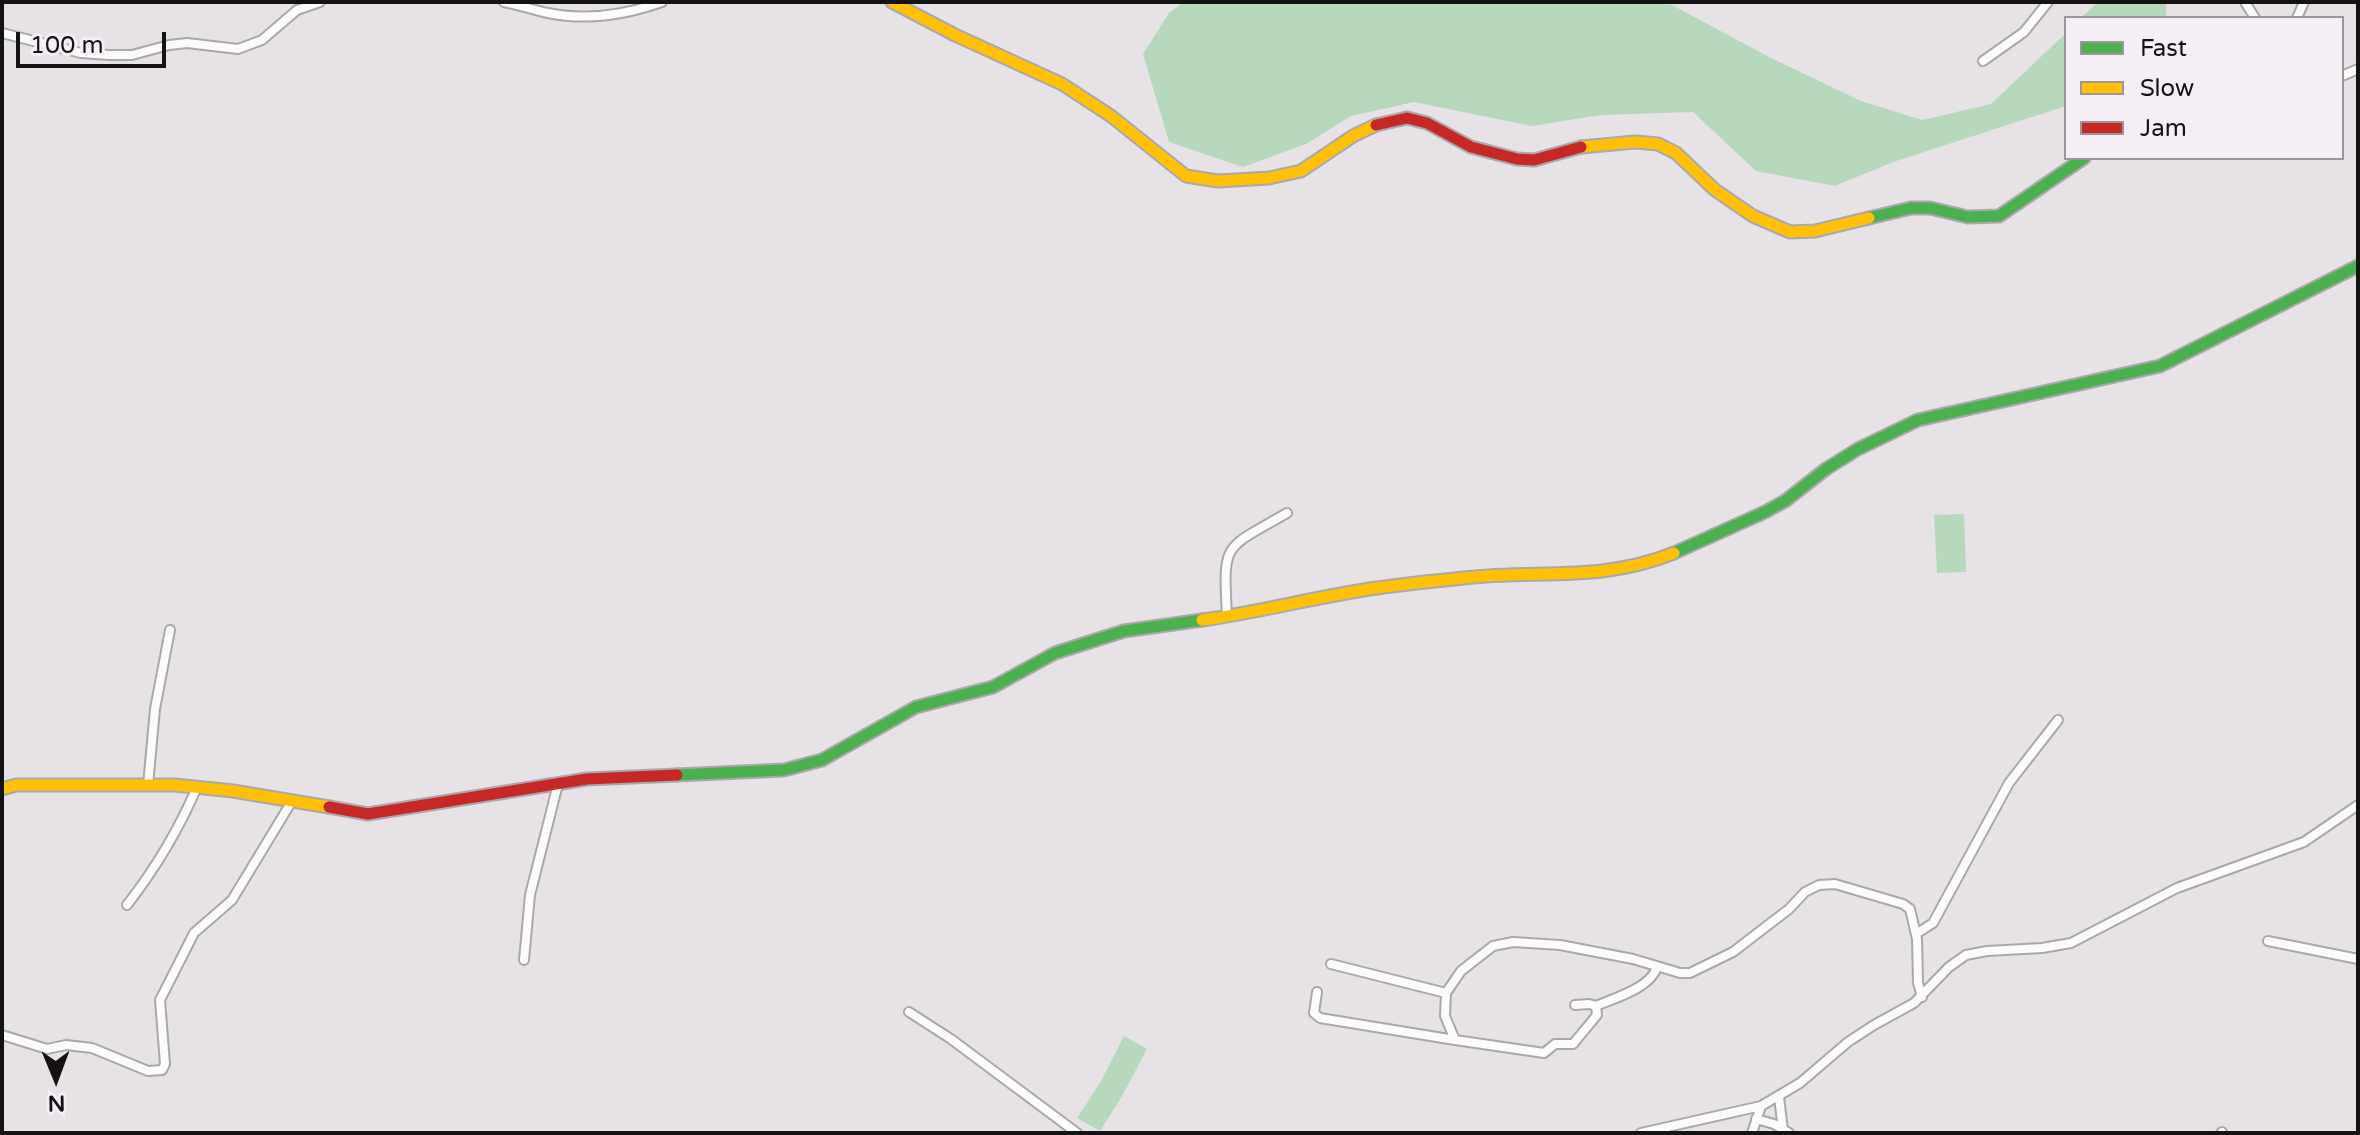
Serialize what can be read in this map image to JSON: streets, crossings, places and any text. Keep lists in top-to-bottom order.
{
  "legend": ["Fast", "Slow", "Jam"],
  "scale_bar": "100 m",
  "north": "bottom"
}
